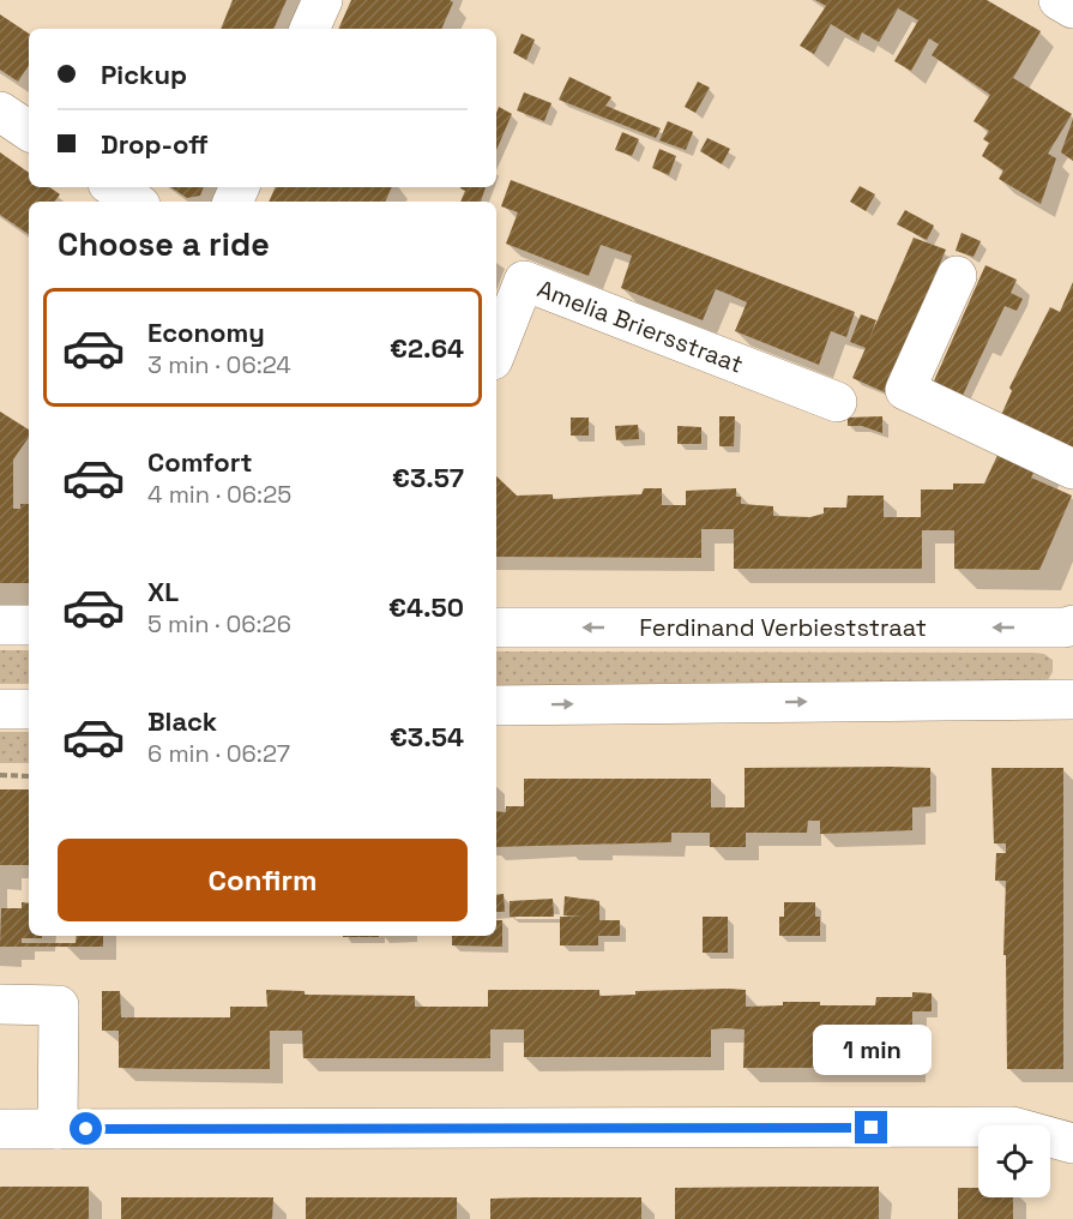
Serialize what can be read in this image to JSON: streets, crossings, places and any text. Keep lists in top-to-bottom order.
{
  "streets": {
    "street": ["Amelia Briersstraat", "Ferdinand Verbieststraat"]
  },
  "page": {
    "banner": ["Pickup", "Drop-off"],
    "heading": "Choose a ride",
    "list": [
      {
        "name": "Economy",
        "note": "3 min · 06:24",
        "value": "€2.64"
      },
      {
        "name": "Comfort",
        "note": "4 min · 06:25",
        "value": "€3.57"
      },
      {
        "name": "XL",
        "note": "5 min · 06:26",
        "value": "€4.50"
      },
      {
        "name": "Black",
        "note": "6 min · 06:27",
        "value": "€3.54"
      }
    ],
    "buttons": "Confirm",
    "bubble": "1 min"
  }
}
